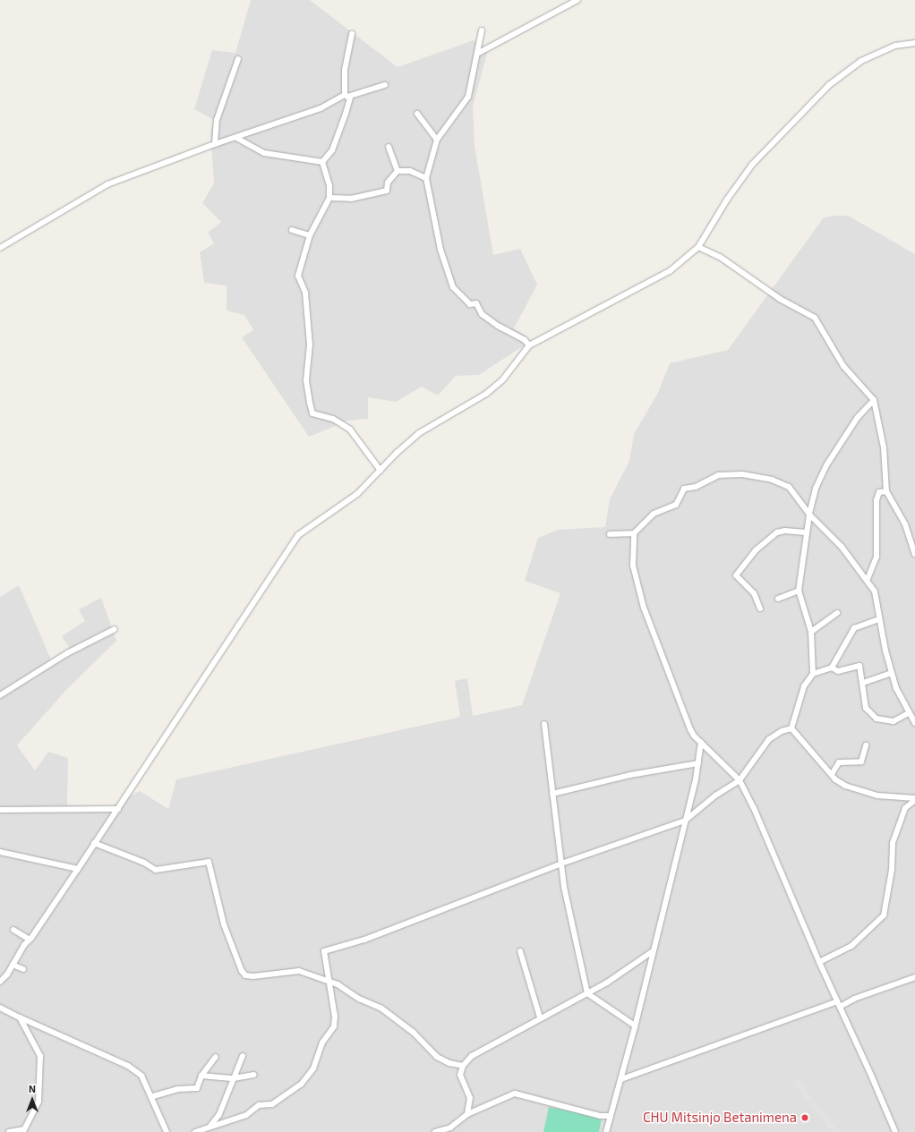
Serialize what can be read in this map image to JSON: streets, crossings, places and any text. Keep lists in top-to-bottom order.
{
  "places": ["CHU Mitsinjo Betanimena"],
  "north": "top"
}
